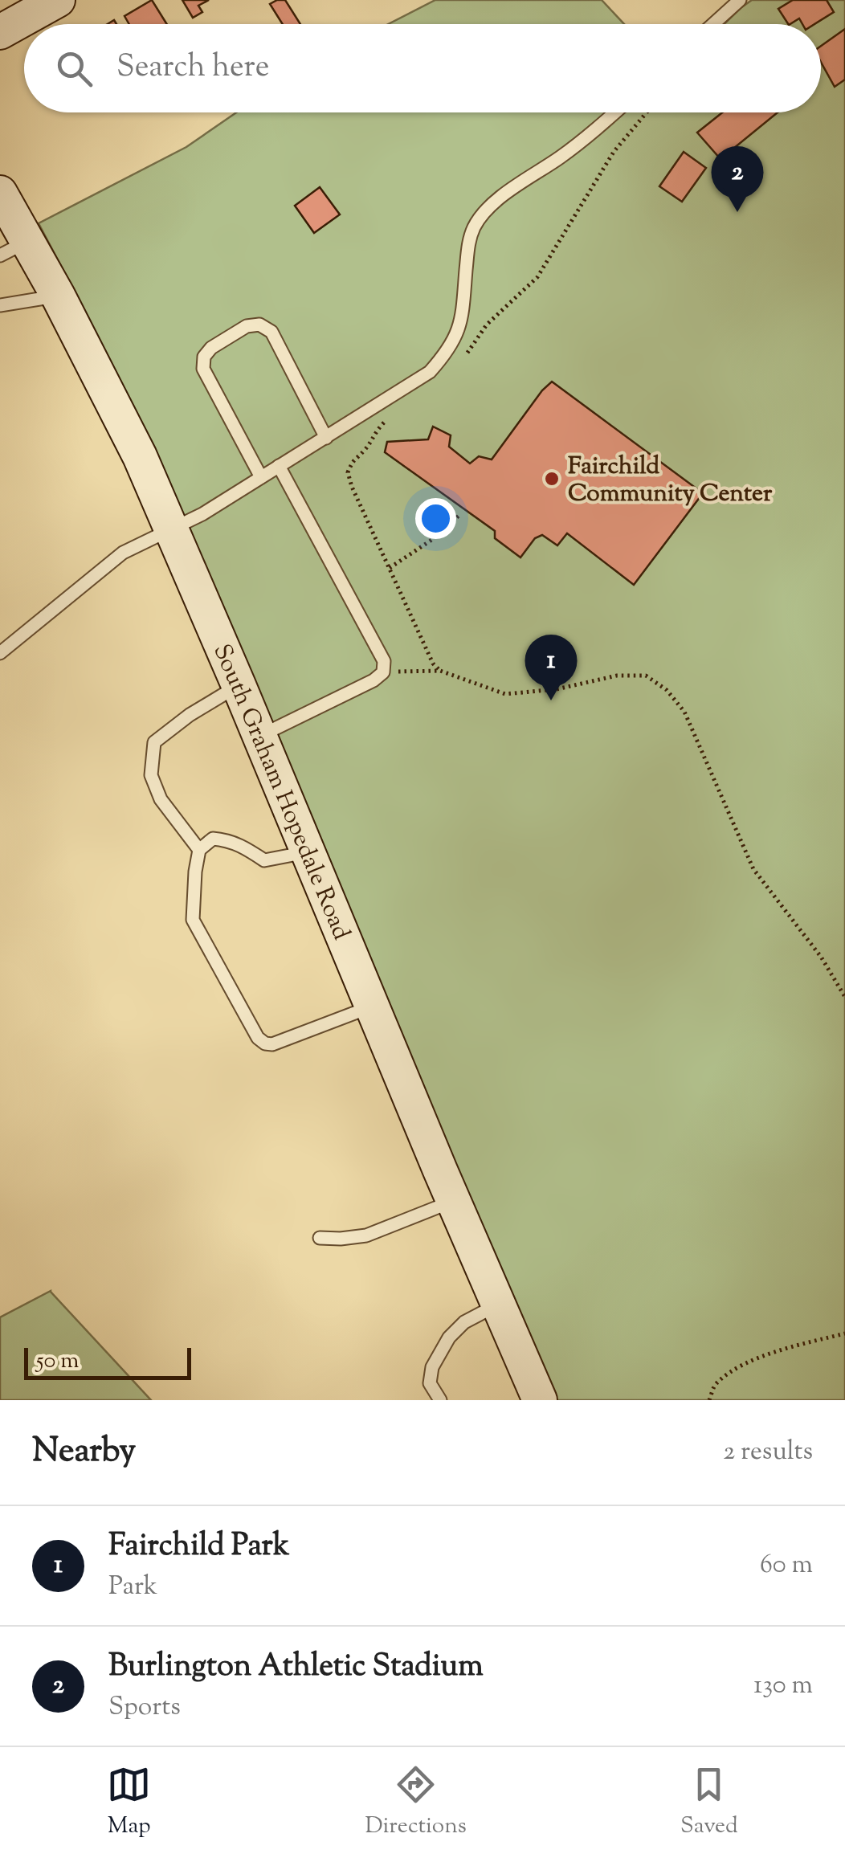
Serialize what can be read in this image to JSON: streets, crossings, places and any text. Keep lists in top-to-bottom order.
{
  "streets": {
    "street": ["South Graham Hopedale Road"]
  },
  "places": ["Fairchild Community Center"],
  "scale_bar": "50 m",
  "page": {
    "search": "Search here",
    "pins": ["2", "1"],
    "scale": "50 m",
    "heading": ["Nearby", "2 results"],
    "list": [
      {
        "mark": "1",
        "name": "Fairchild Park",
        "note": "Park",
        "value": "60 m"
      },
      {
        "mark": "2",
        "name": "Burlington Athletic Stadium",
        "note": "Sports",
        "value": "130 m"
      }
    ],
    "nav": ["Map", "Directions", "Saved"]
  }
}
